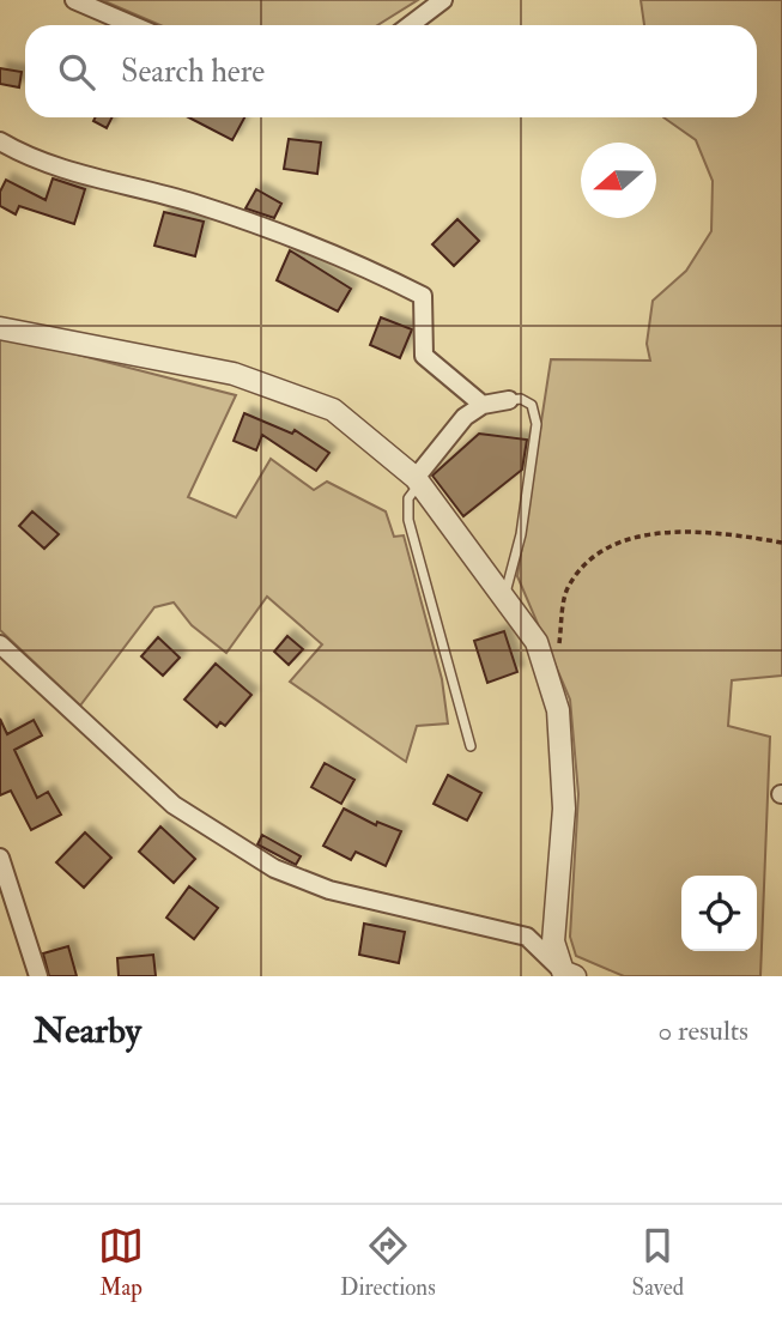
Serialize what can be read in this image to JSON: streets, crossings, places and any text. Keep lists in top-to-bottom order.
{
  "north": "left",
  "page": {
    "search": "Search here",
    "heading": ["Nearby", "0 results"],
    "nav": ["Map", "Directions", "Saved"]
  }
}
